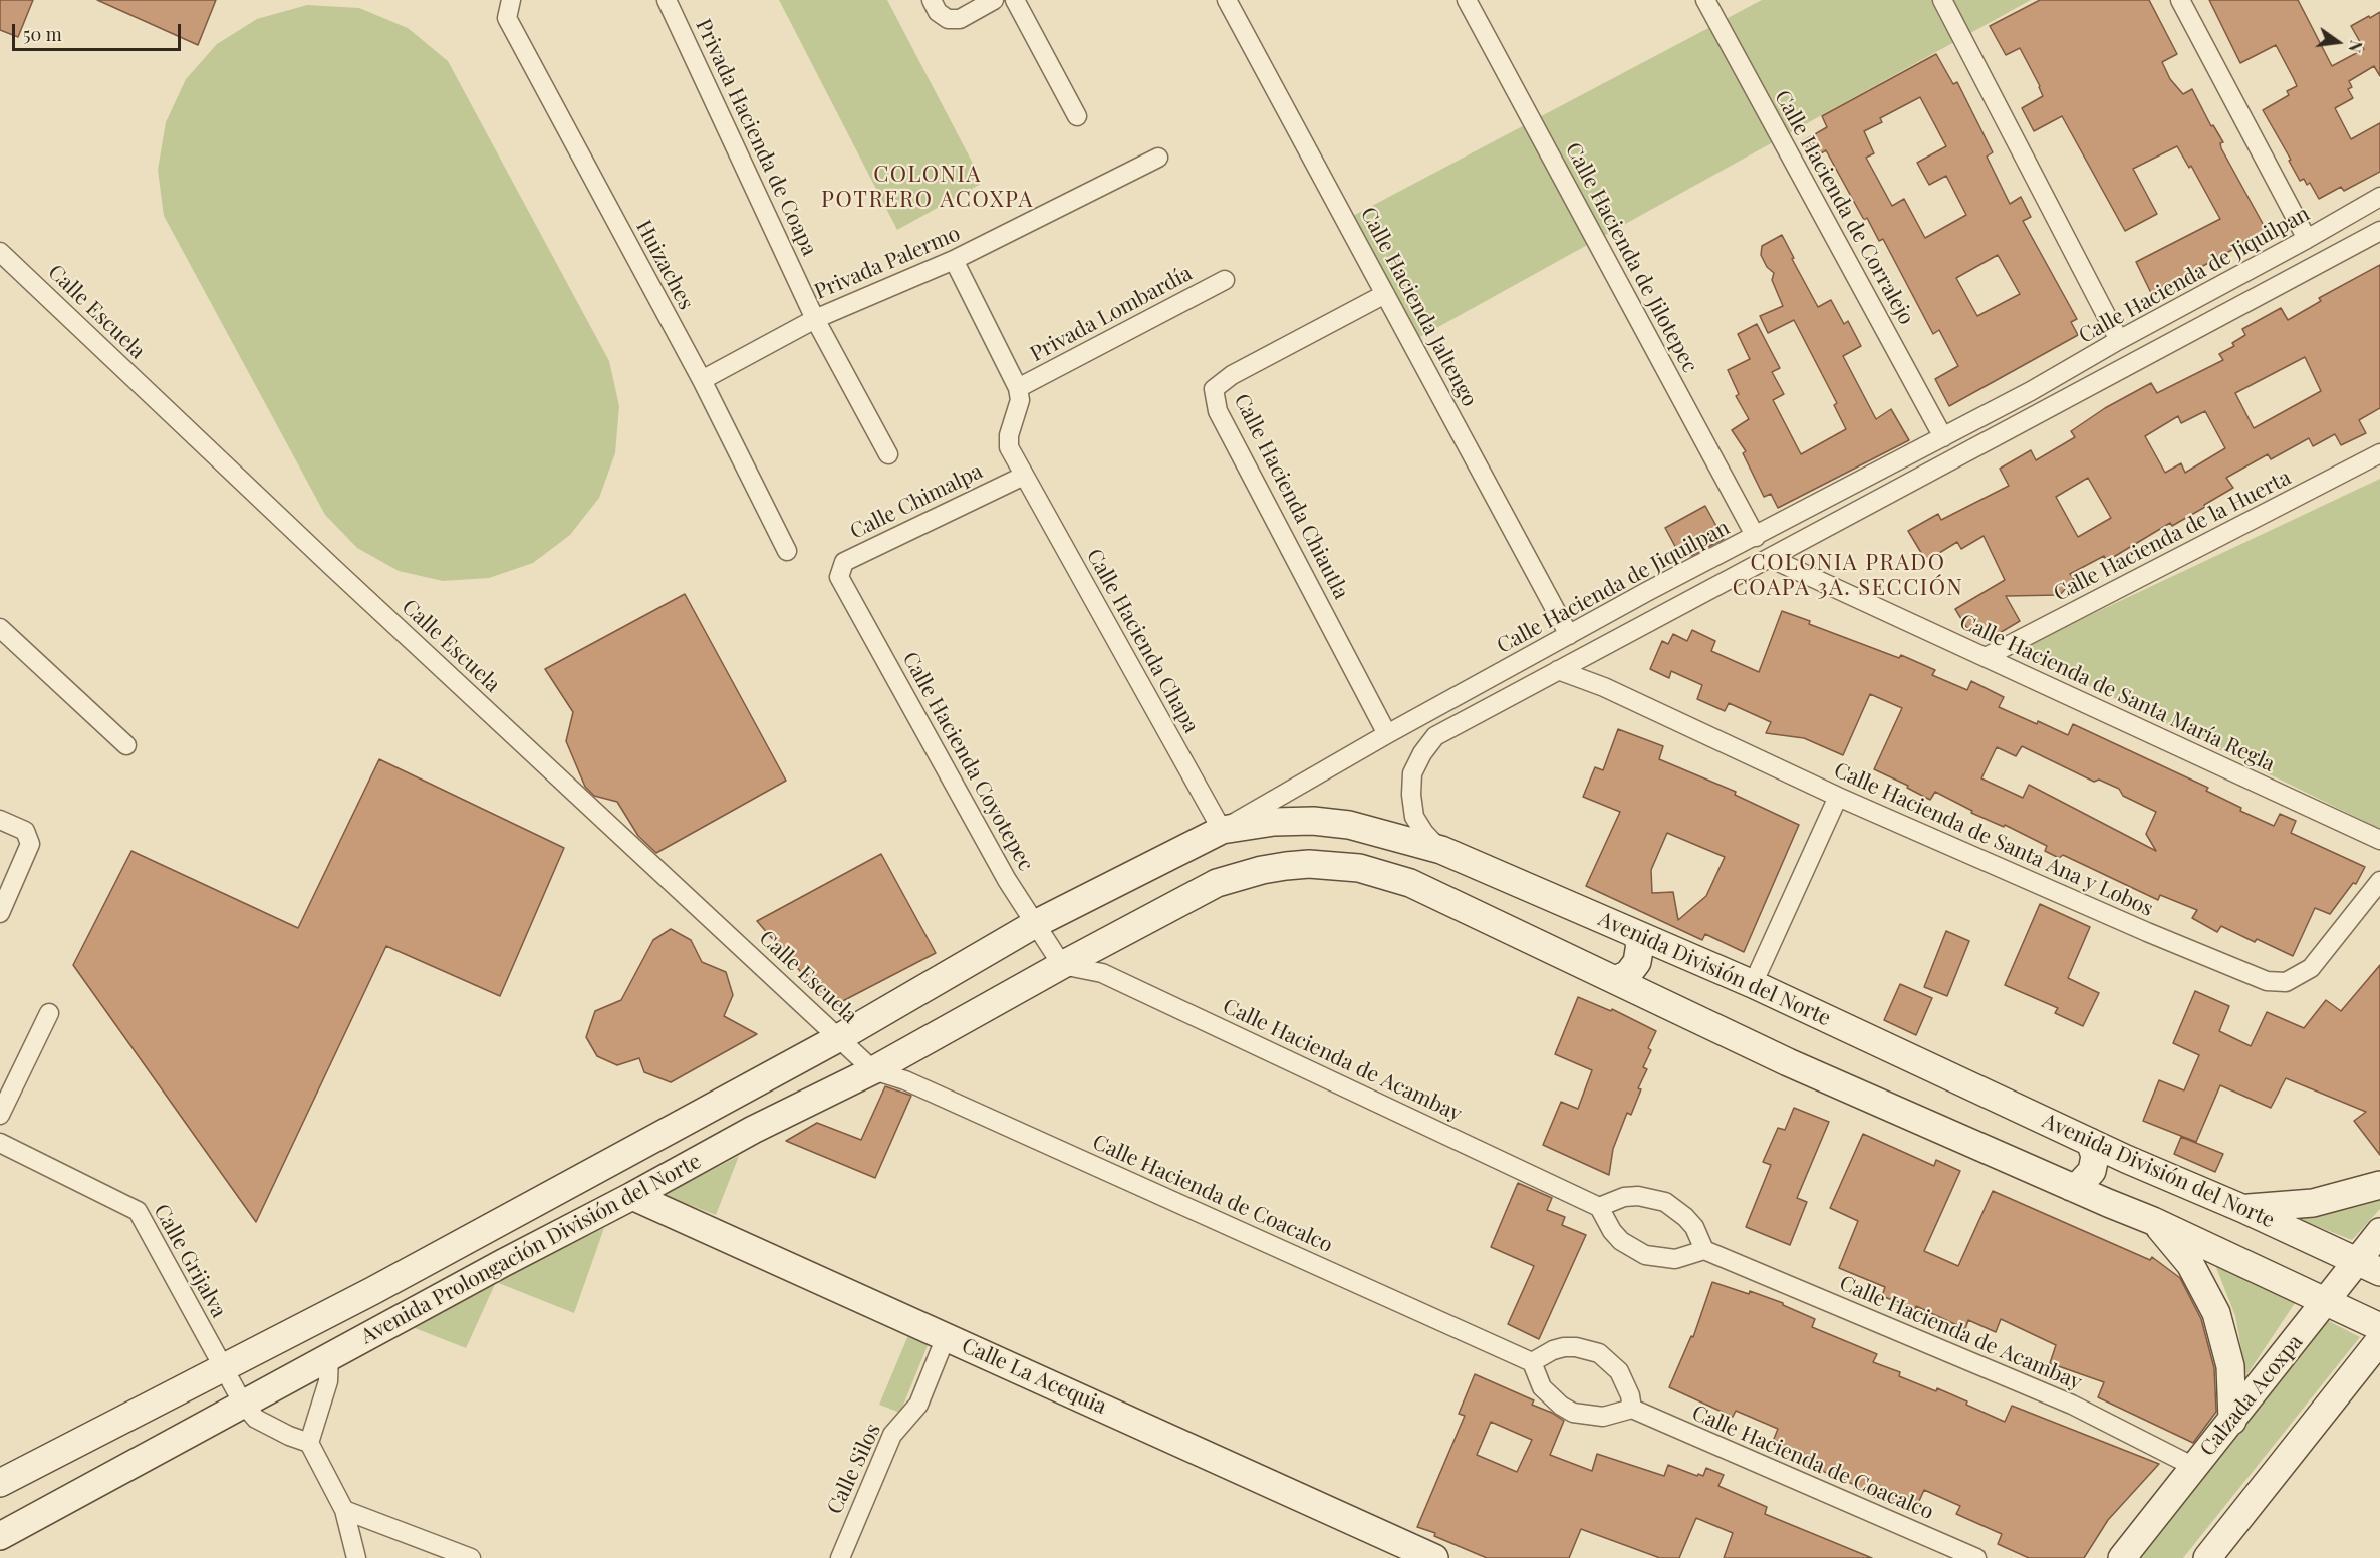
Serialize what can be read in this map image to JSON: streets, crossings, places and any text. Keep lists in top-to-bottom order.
{
  "streets": {
    "main road": [
      "Avenida División del Norte",
      "Avenida Prolongación División del Norte",
      "Calle La Acequia",
      "Calzada Acoxpa"
    ],
    "street": [
      "Privada Hacienda de Coapa",
      "Calle Hacienda de Corralejo",
      "Calle Hacienda de Jilotepec",
      "Privada Palermo",
      "Huizaches",
      "Calle Hacienda de Jiquilpan",
      "Calle Hacienda Jaltengo",
      "Calle Escuela",
      "Privada Lombardía",
      "Calle Hacienda Chiautla",
      "Calle Chimalpa",
      "Calle Hacienda de la Huerta",
      "Calle Hacienda Chapa",
      "Calle Hacienda de Santa María Regla",
      "Calle Hacienda Coyotepec",
      "Calle Hacienda de Santa Ana y Lobos",
      "Calle Hacienda de Acambay",
      "Calle Hacienda de Coacalco",
      "Calle Grijalva",
      "Calle Silos"
    ]
  },
  "crossings": [
    ["Privada Hacienda de Coapa", "Privada Palermo"],
    ["Calle Hacienda de Corralejo", "Calle Hacienda de Jiquilpan"],
    ["Calle Hacienda de Jilotepec", "Calle Hacienda de Jiquilpan"],
    ["Privada Palermo", "Huizaches"],
    ["Calle Hacienda de Jiquilpan", "Calle Hacienda Jaltengo"],
    ["Calle Hacienda de Jiquilpan", "Calle Hacienda Chiautla"],
    ["Calle Hacienda de Jiquilpan", "Calle Hacienda Chapa"],
    ["Calle Hacienda de Jiquilpan", "Avenida División del Norte"],
    ["Calle Hacienda Jaltengo", "Calle Hacienda Chiautla"],
    ["Calle Escuela", "Calle Hacienda de Coacalco"],
    ["Calle Escuela", "Avenida Prolongación División del Norte"],
    ["Privada Lombardía", "Calle Hacienda Chapa"],
    ["Calle Chimalpa", "Calle Hacienda Chapa"],
    ["Calle Chimalpa", "Calle Hacienda Coyotepec"],
    ["Calle Hacienda de la Huerta", "Calle Hacienda de Santa María Regla"],
    ["Calle Hacienda Chapa", "Avenida División del Norte"],
    ["Calle Hacienda Coyotepec", "Avenida División del Norte"],
    ["Calle Hacienda Coyotepec", "Calle Hacienda de Acambay"],
    ["Calle Hacienda Coyotepec", "Avenida Prolongación División del Norte"],
    ["Avenida División del Norte", "Avenida Prolongación División del Norte"],
    ["Avenida División del Norte", "Calzada Acoxpa"],
    ["Calle Hacienda de Acambay", "Avenida Prolongación División del Norte"],
    ["Calle Hacienda de Acambay", "Calzada Acoxpa"],
    ["Calle Hacienda de Coacalco", "Avenida Prolongación División del Norte"],
    ["Avenida Prolongación División del Norte", "Calle Grijalva"],
    ["Avenida Prolongación División del Norte", "Calle La Acequia"],
    ["Calle La Acequia", "Calle Silos"]
  ],
  "districts": ["COLONIA POTRERO ACOXPA", "COLONIA PRADO COAPA 3A. SECCIÓN"],
  "scale_bar": "50 m",
  "north": "right"
}
